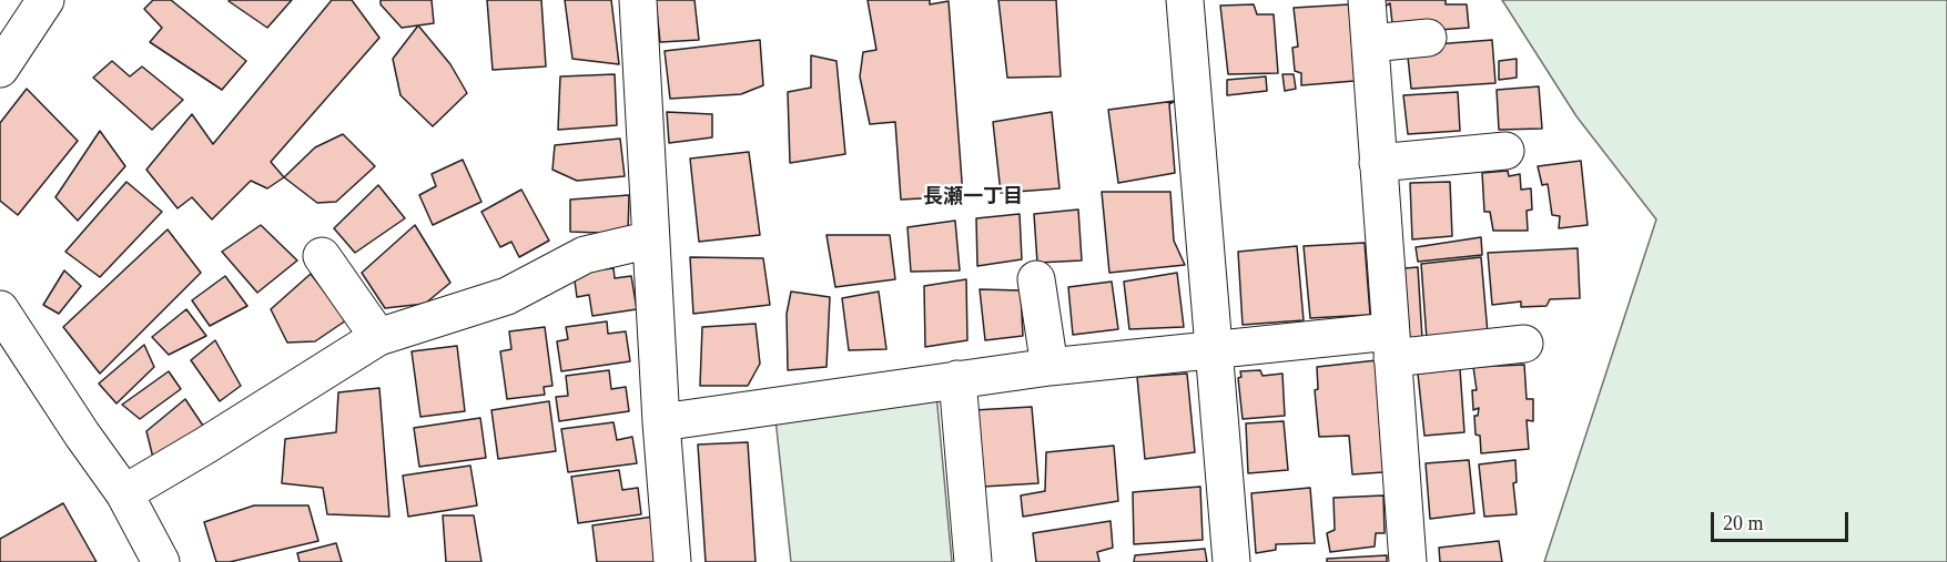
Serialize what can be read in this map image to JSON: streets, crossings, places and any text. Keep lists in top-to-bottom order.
{
  "districts": ["長瀬一丁目"],
  "scale_bar": "20 m"
}
